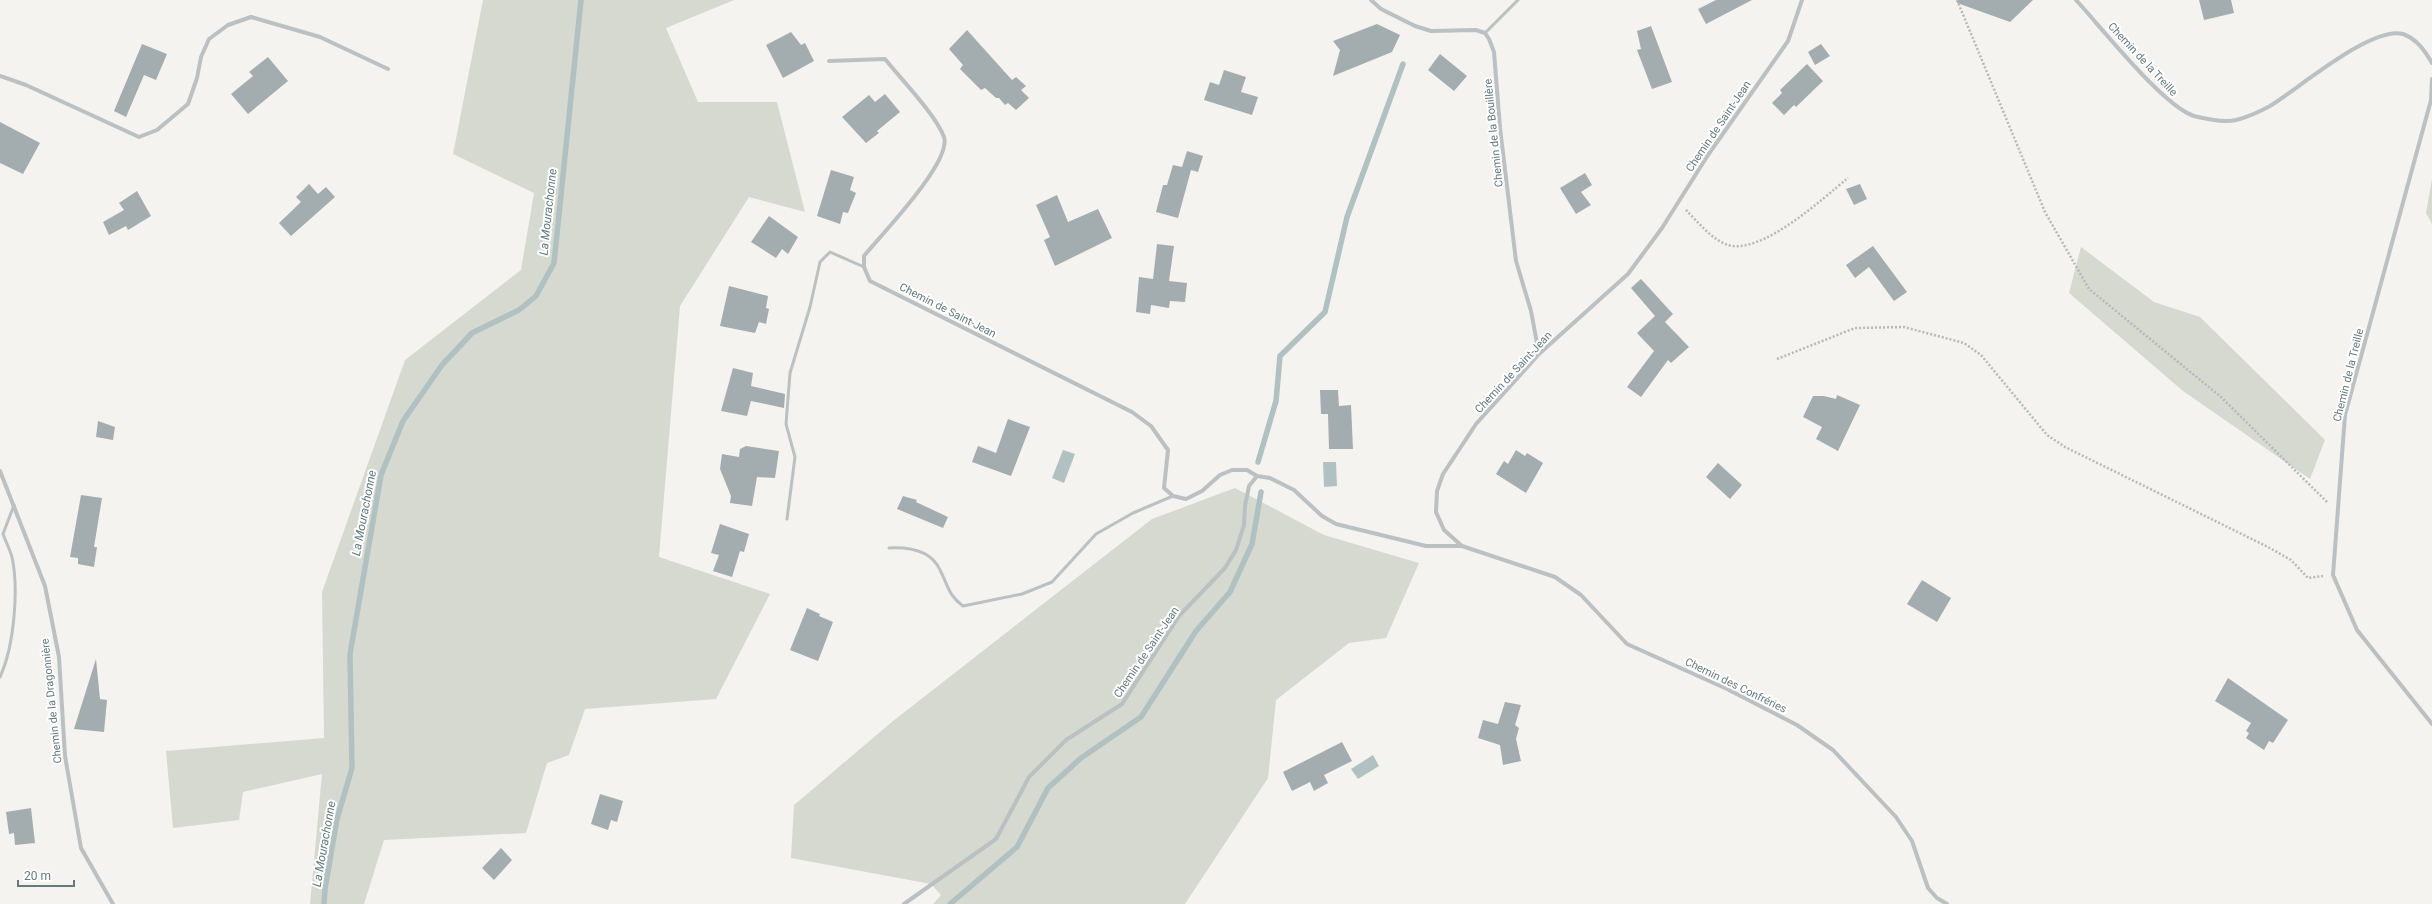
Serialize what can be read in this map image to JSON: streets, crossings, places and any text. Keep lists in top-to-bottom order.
{
  "streets": {
    "street": [
      "Chemin de la Treille",
      "Chemin de Saint-Jean",
      "Chemin de la Bouillère",
      "Chemin des Confréries",
      "Chemin de la Dragonnière"
    ]
  },
  "crossings": [
    ["Chemin de Saint-Jean", "Chemin de la Bouillère"],
    ["Chemin de Saint-Jean", "Chemin des Confréries"]
  ],
  "water": ["La Mourachonne"],
  "scale_bar": "20 m"
}
